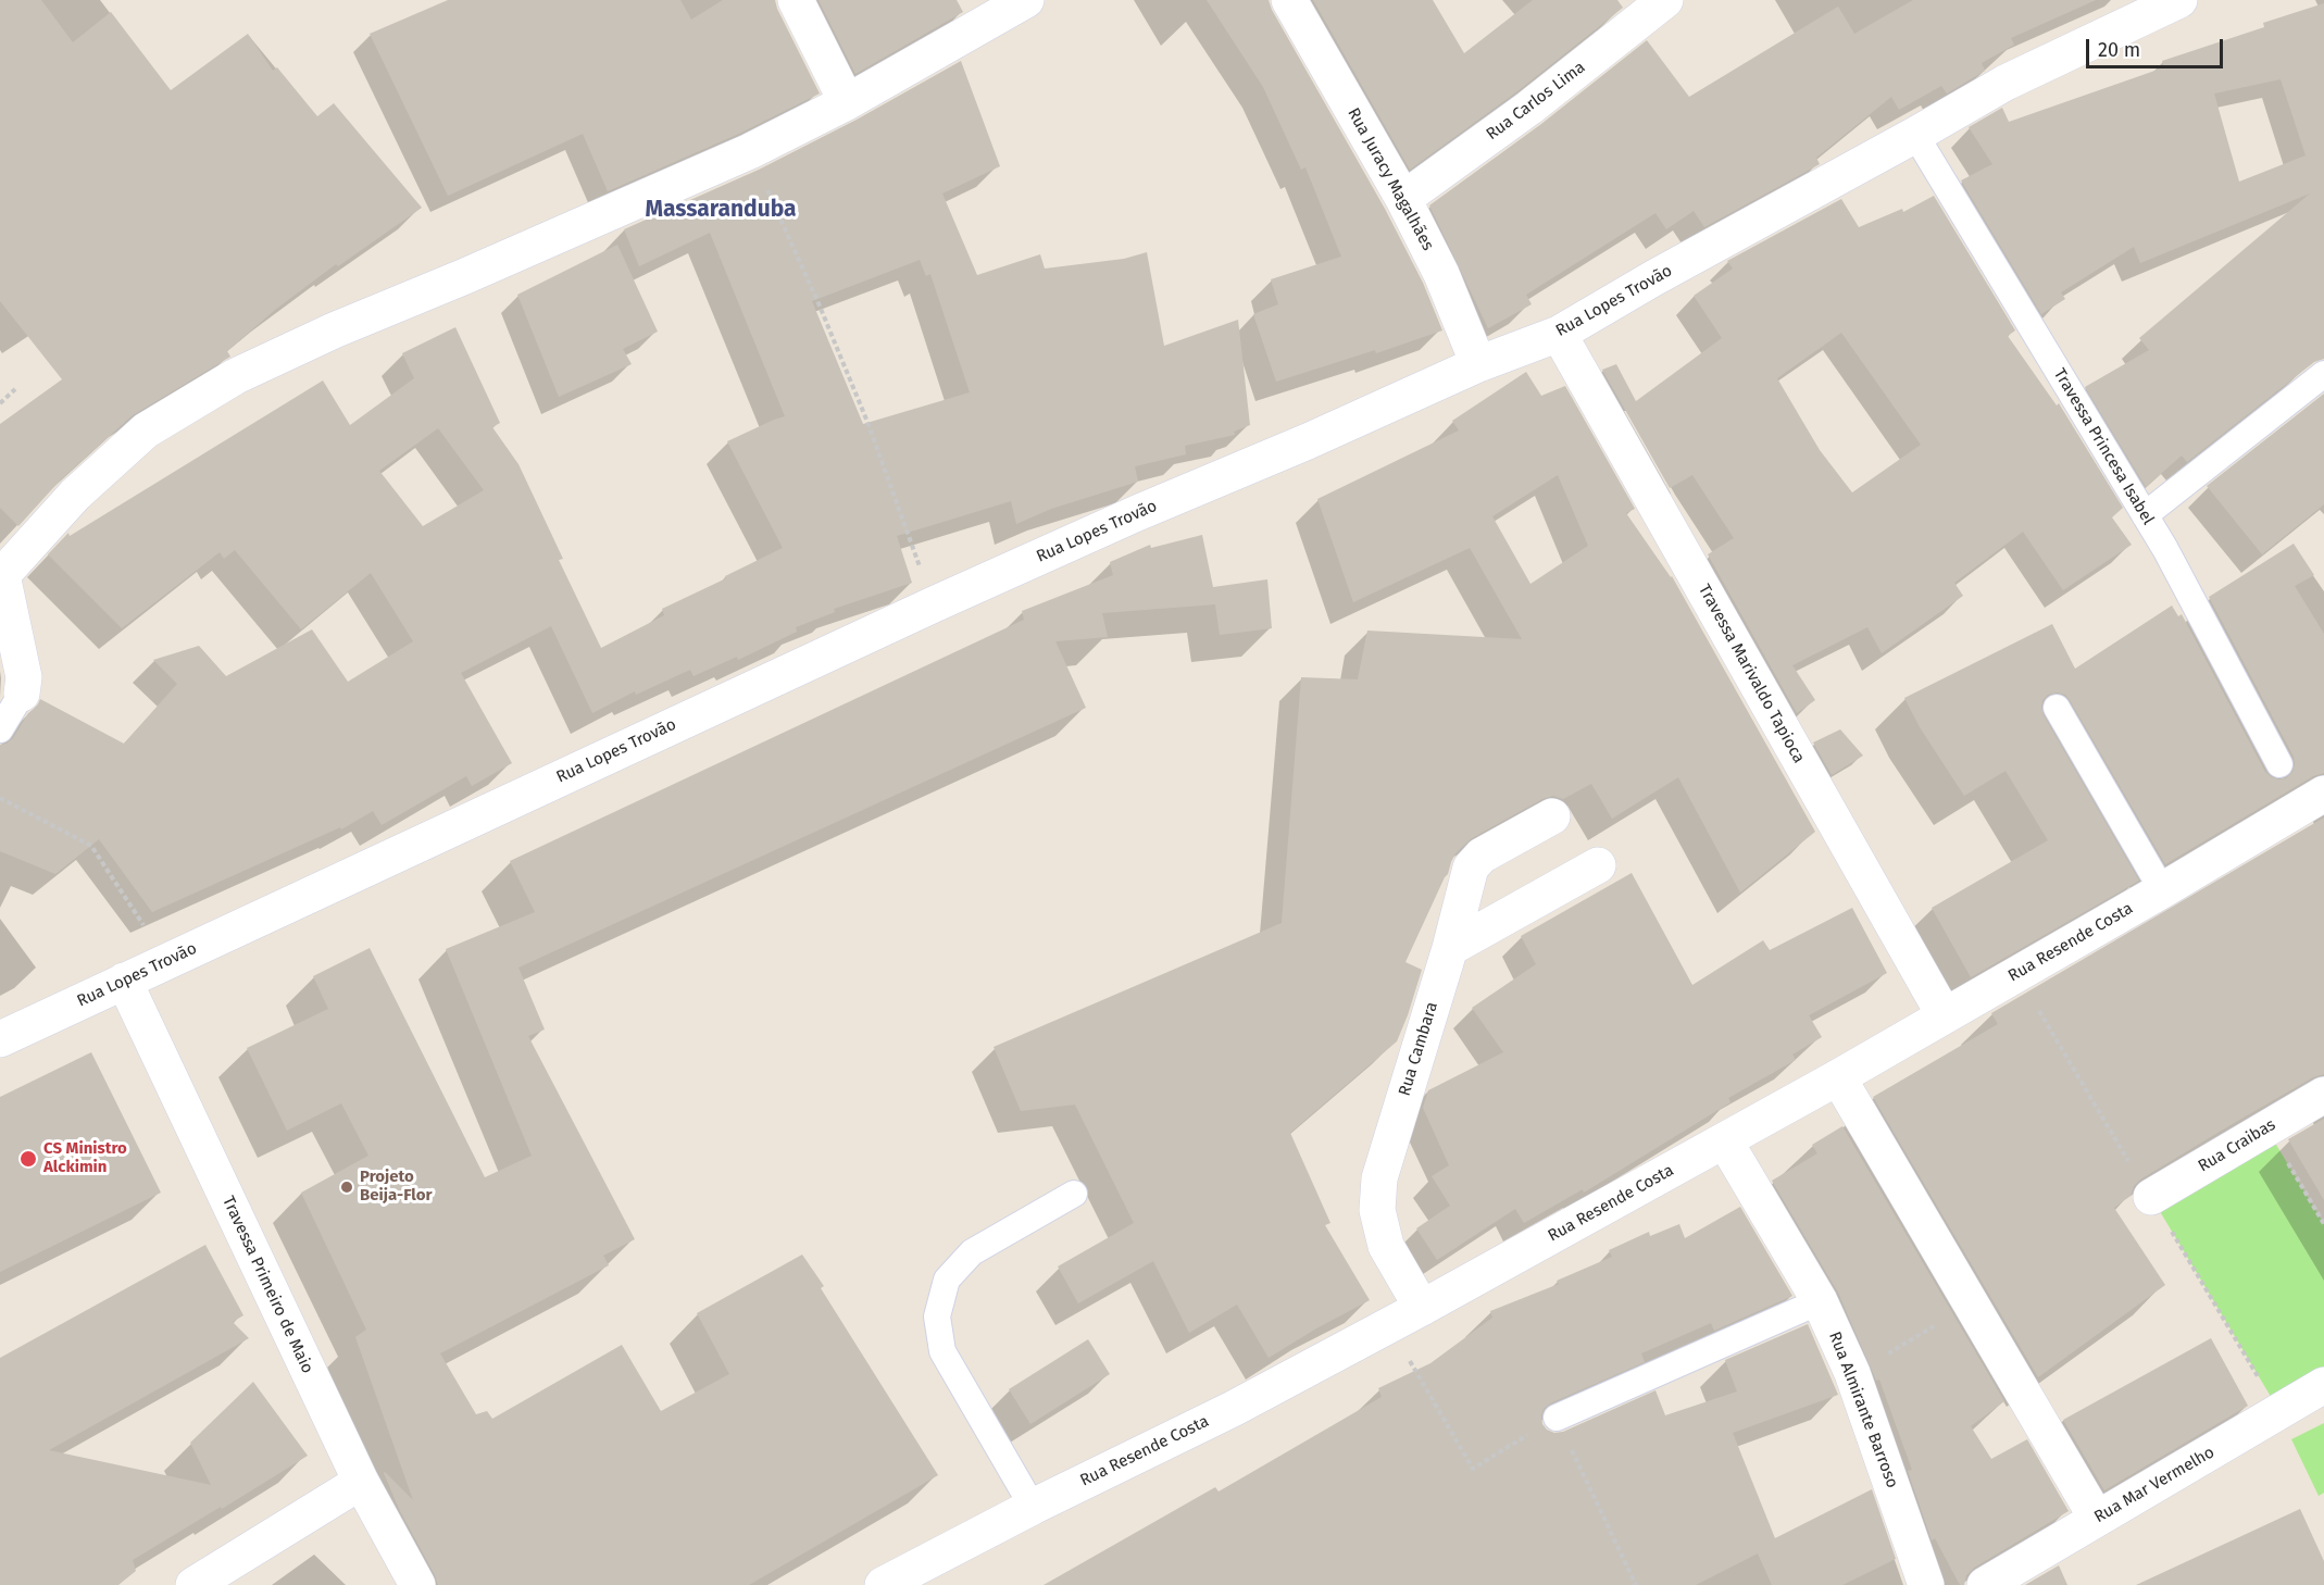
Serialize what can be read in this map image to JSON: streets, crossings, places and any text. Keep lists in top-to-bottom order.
{
  "streets": {
    "street": [
      "Rua Carlos Lima",
      "Rua Juracy Magalhães",
      "Rua Lopes Trovão",
      "Travessa Marivaldo Tapioca",
      "Rua Resende Costa",
      "Rua Cambara",
      "Rua Craibas",
      "Travessa Primeiro de Maio",
      "Rua Almirante Barroso",
      "Rua Mar Vermelho"
    ],
    "lane": ["Travessa Princesa Isabel"]
  },
  "crossings": [
    ["Rua Carlos Lima", "Rua Juracy Magalhães"],
    ["Rua Juracy Magalhães", "Rua Lopes Trovão"],
    ["Rua Lopes Trovão", "Travessa Princesa Isabel"],
    ["Rua Lopes Trovão", "Travessa Marivaldo Tapioca"],
    ["Rua Lopes Trovão", "Travessa Primeiro de Maio"],
    ["Travessa Marivaldo Tapioca", "Rua Resende Costa"],
    ["Rua Resende Costa", "Rua Cambara"],
    ["Rua Resende Costa", "Rua Almirante Barroso"]
  ],
  "districts": ["Massaranduba"],
  "places": ["CS Ministro Alckimin", "Projeto Beija-Flor"],
  "scale_bar": "20 m"
}
